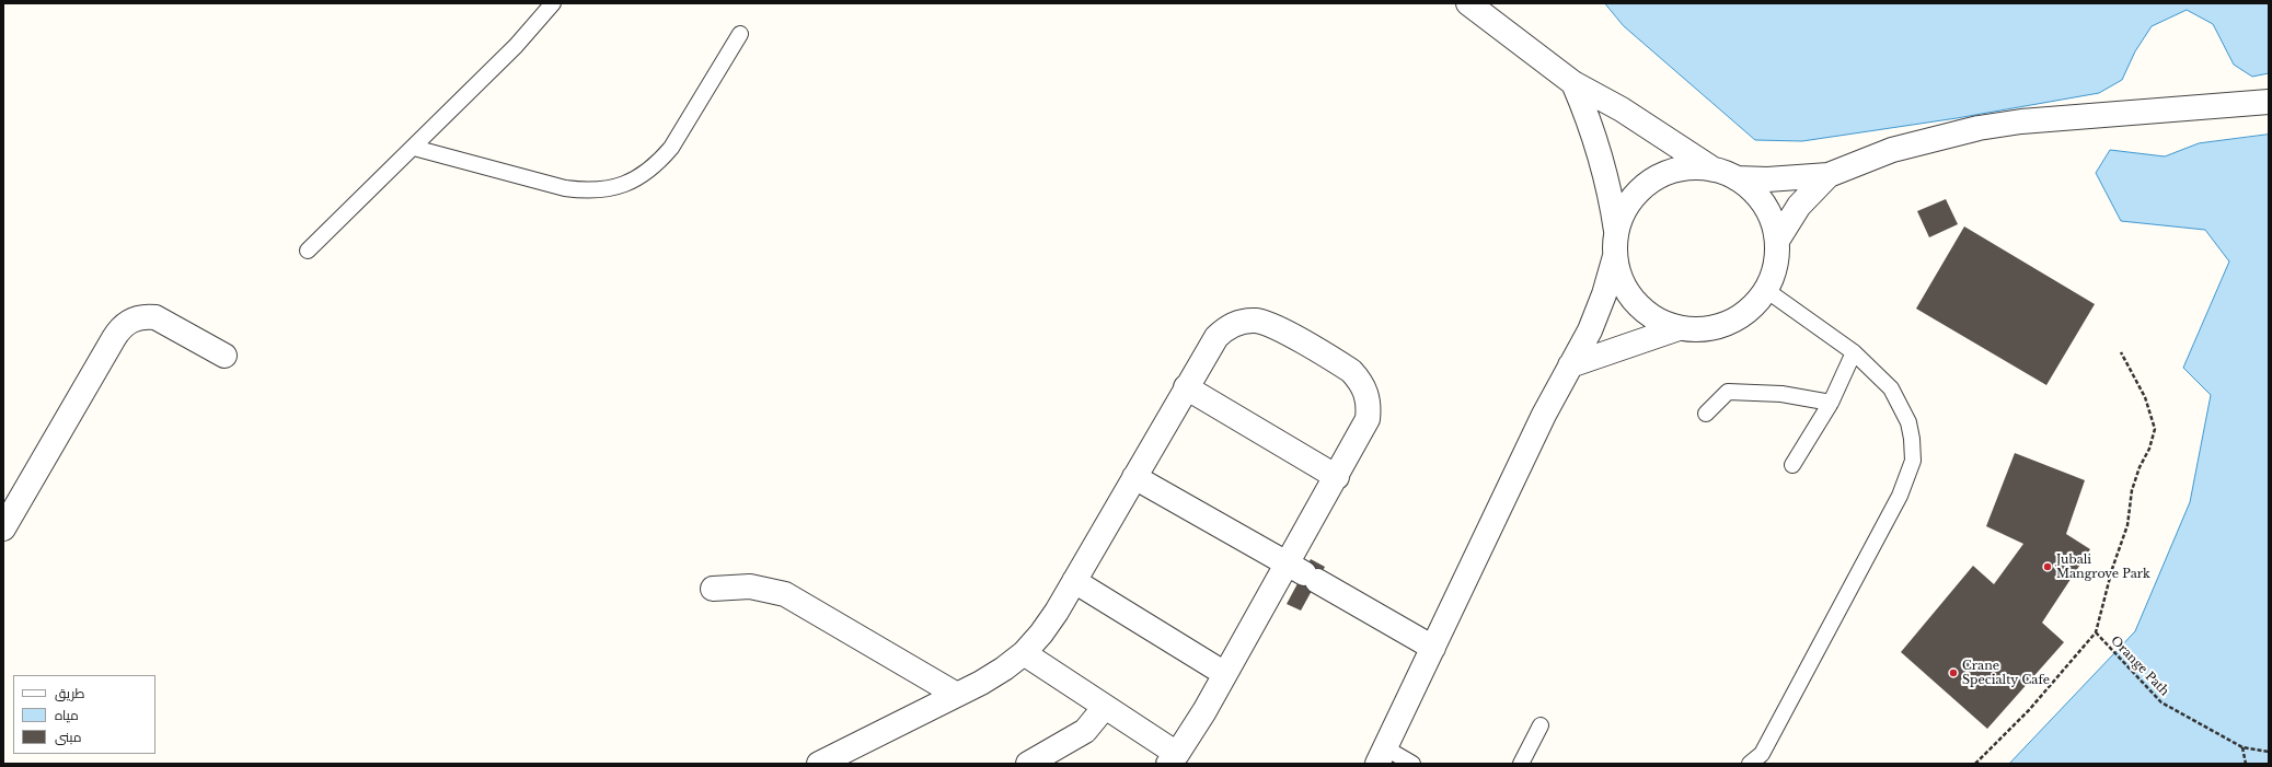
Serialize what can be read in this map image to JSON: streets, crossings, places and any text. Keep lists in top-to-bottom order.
{
  "streets": {
    "path": ["Orange Path"]
  },
  "places": ["Jubali Mangrove Park", "Crane Specialty Cafe"],
  "legend": ["طريق", "مياه", "مبنى"]
}
